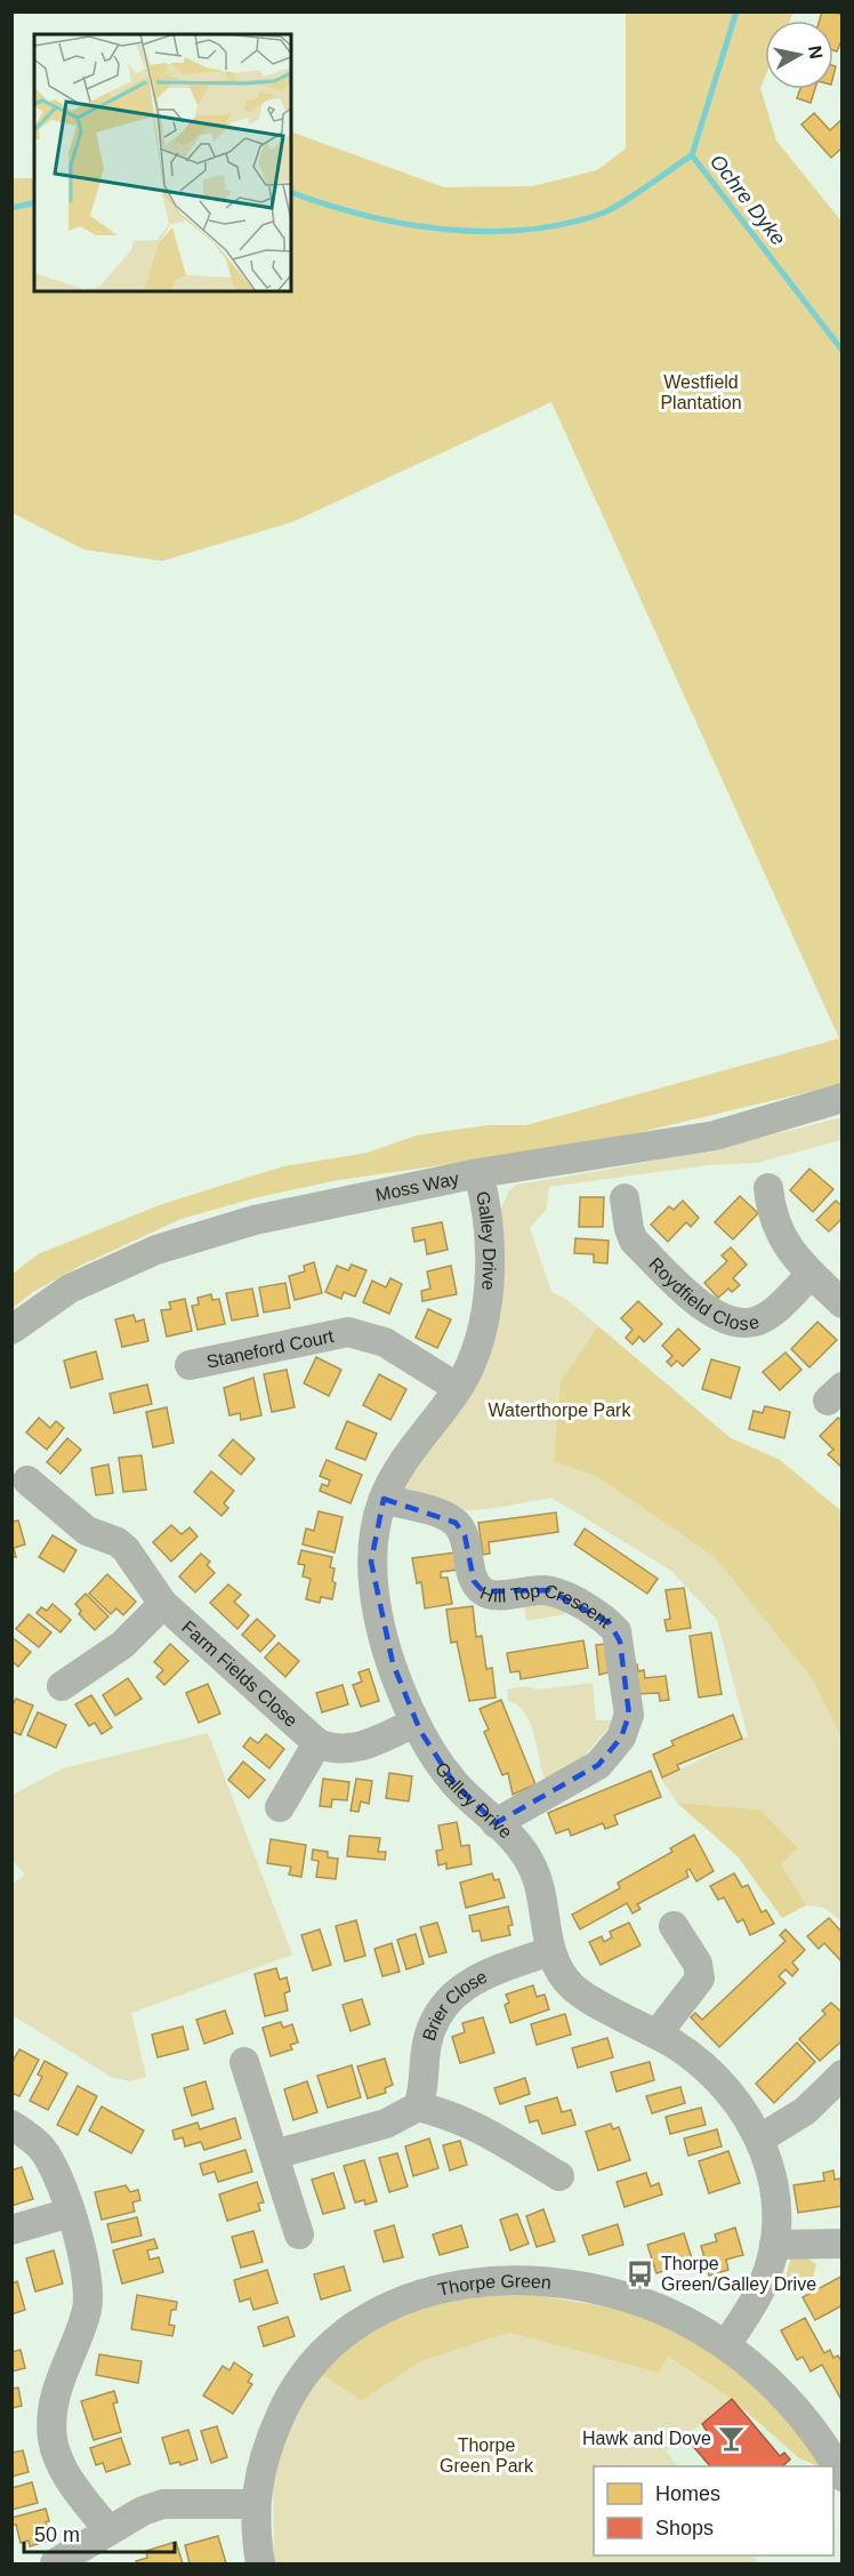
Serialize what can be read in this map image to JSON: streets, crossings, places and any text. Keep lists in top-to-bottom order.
{
  "streets": {
    "street": [
      "Moss Way",
      "Galley Drive",
      "Roydfield Close",
      "Staneford Court",
      "Hill Top Crescent",
      "Farm Fields Close",
      "Brier Close",
      "Thorpe Green"
    ]
  },
  "crossings": [
    ["Moss Way", "Galley Drive"],
    ["Galley Drive", "Staneford Court"],
    ["Galley Drive", "Hill Top Crescent"],
    ["Galley Drive", "Brier Close"],
    ["Galley Drive", "Thorpe Green"]
  ],
  "water": ["Ochre Dyke"],
  "parks": ["Westfield Plantation", "Waterthorpe Park", "Thorpe Green Park"],
  "places": {
    "bus stop": ["Thorpe Green/Galley Drive"],
    "bar": ["Hawk and Dove"]
  },
  "legend": ["Homes", "Shops"],
  "scale_bar": "50 m",
  "north": "right"
}
